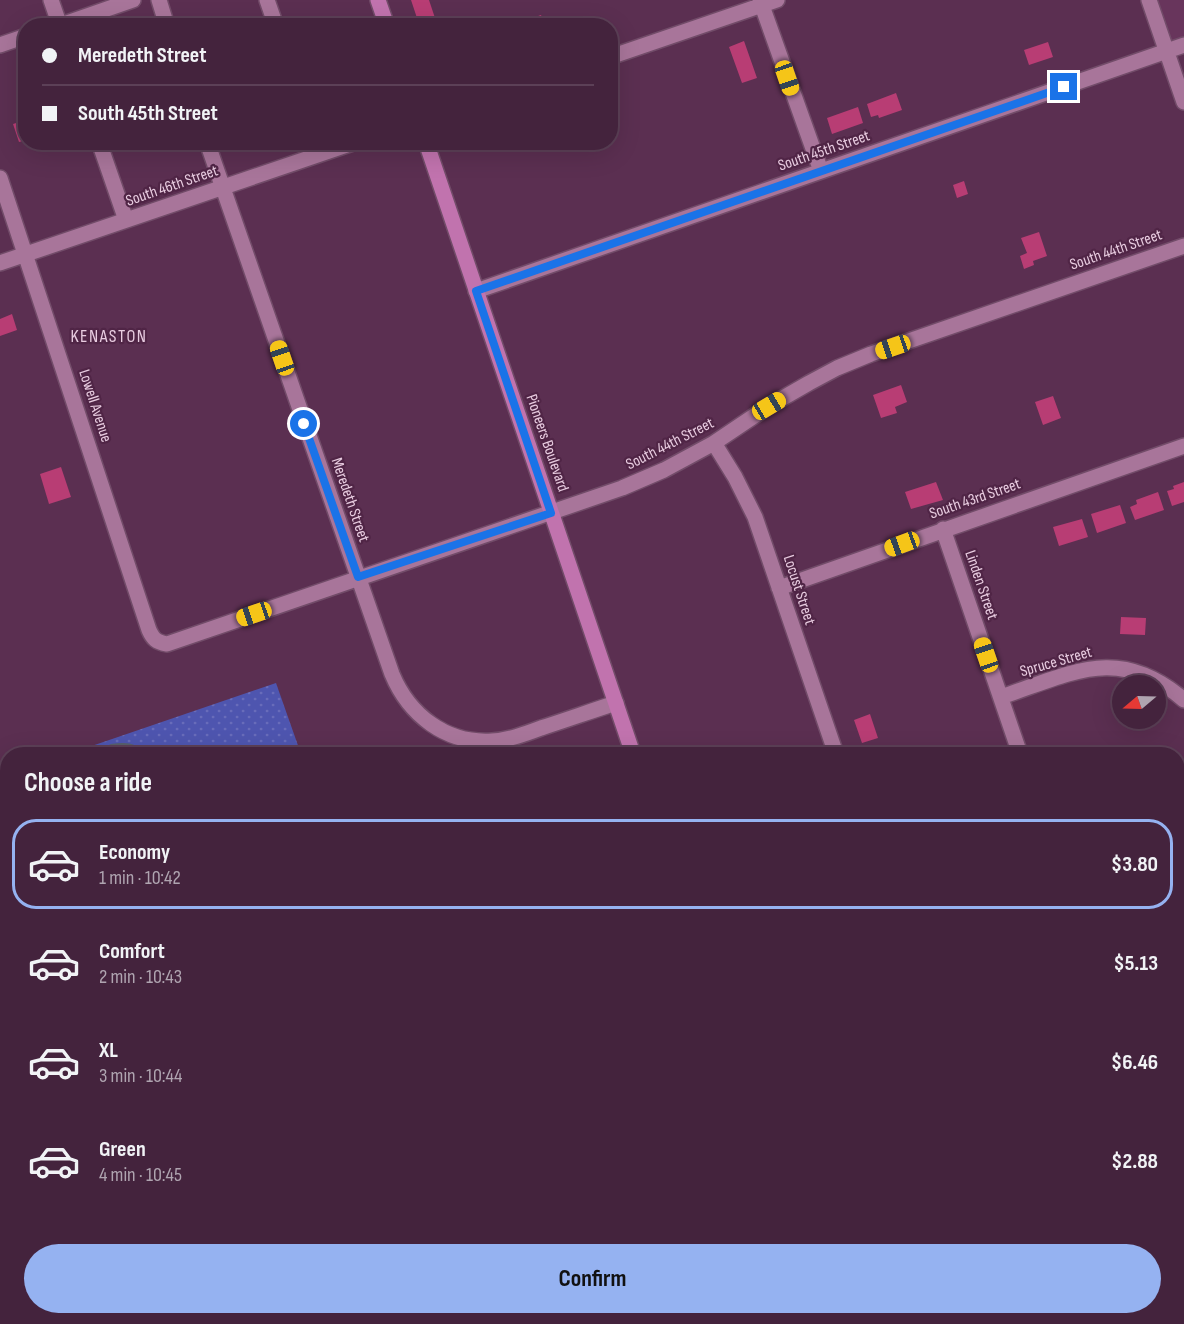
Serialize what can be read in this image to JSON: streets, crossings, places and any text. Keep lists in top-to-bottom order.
{
  "streets": {
    "main road": ["Pioneers Boulevard"],
    "street": [
      "South 45th Street",
      "South 46th Street",
      "South 44th Street",
      "Lowell Avenue",
      "South 43rd Street",
      "Meredeth Street",
      "Linden Street",
      "Locust Street",
      "Spruce Street"
    ]
  },
  "crossings": [
    ["South 45th Street", "Pioneers Boulevard"],
    ["South 46th Street", "Lowell Avenue"],
    ["South 46th Street", "Meredeth Street"],
    ["South 44th Street", "Lowell Avenue"],
    ["South 44th Street", "Pioneers Boulevard"],
    ["South 44th Street", "Meredeth Street"],
    ["South 44th Street", "Locust Street"],
    ["Pioneers Boulevard", "Meredeth Street"],
    ["South 43rd Street", "Linden Street"],
    ["South 43rd Street", "Locust Street"],
    ["Linden Street", "Spruce Street"]
  ],
  "districts": ["KENASTON"],
  "north": "left",
  "page": {
    "banner": ["Meredeth Street", "South 45th Street"],
    "heading": "Choose a ride",
    "list": [
      {
        "name": "Economy",
        "note": "1 min · 10:42",
        "value": "$3.80"
      },
      {
        "name": "Comfort",
        "note": "2 min · 10:43",
        "value": "$5.13"
      },
      {
        "name": "XL",
        "note": "3 min · 10:44",
        "value": "$6.46"
      },
      {
        "name": "Green",
        "note": "4 min · 10:45",
        "value": "$2.88"
      }
    ],
    "buttons": "Confirm"
  }
}
